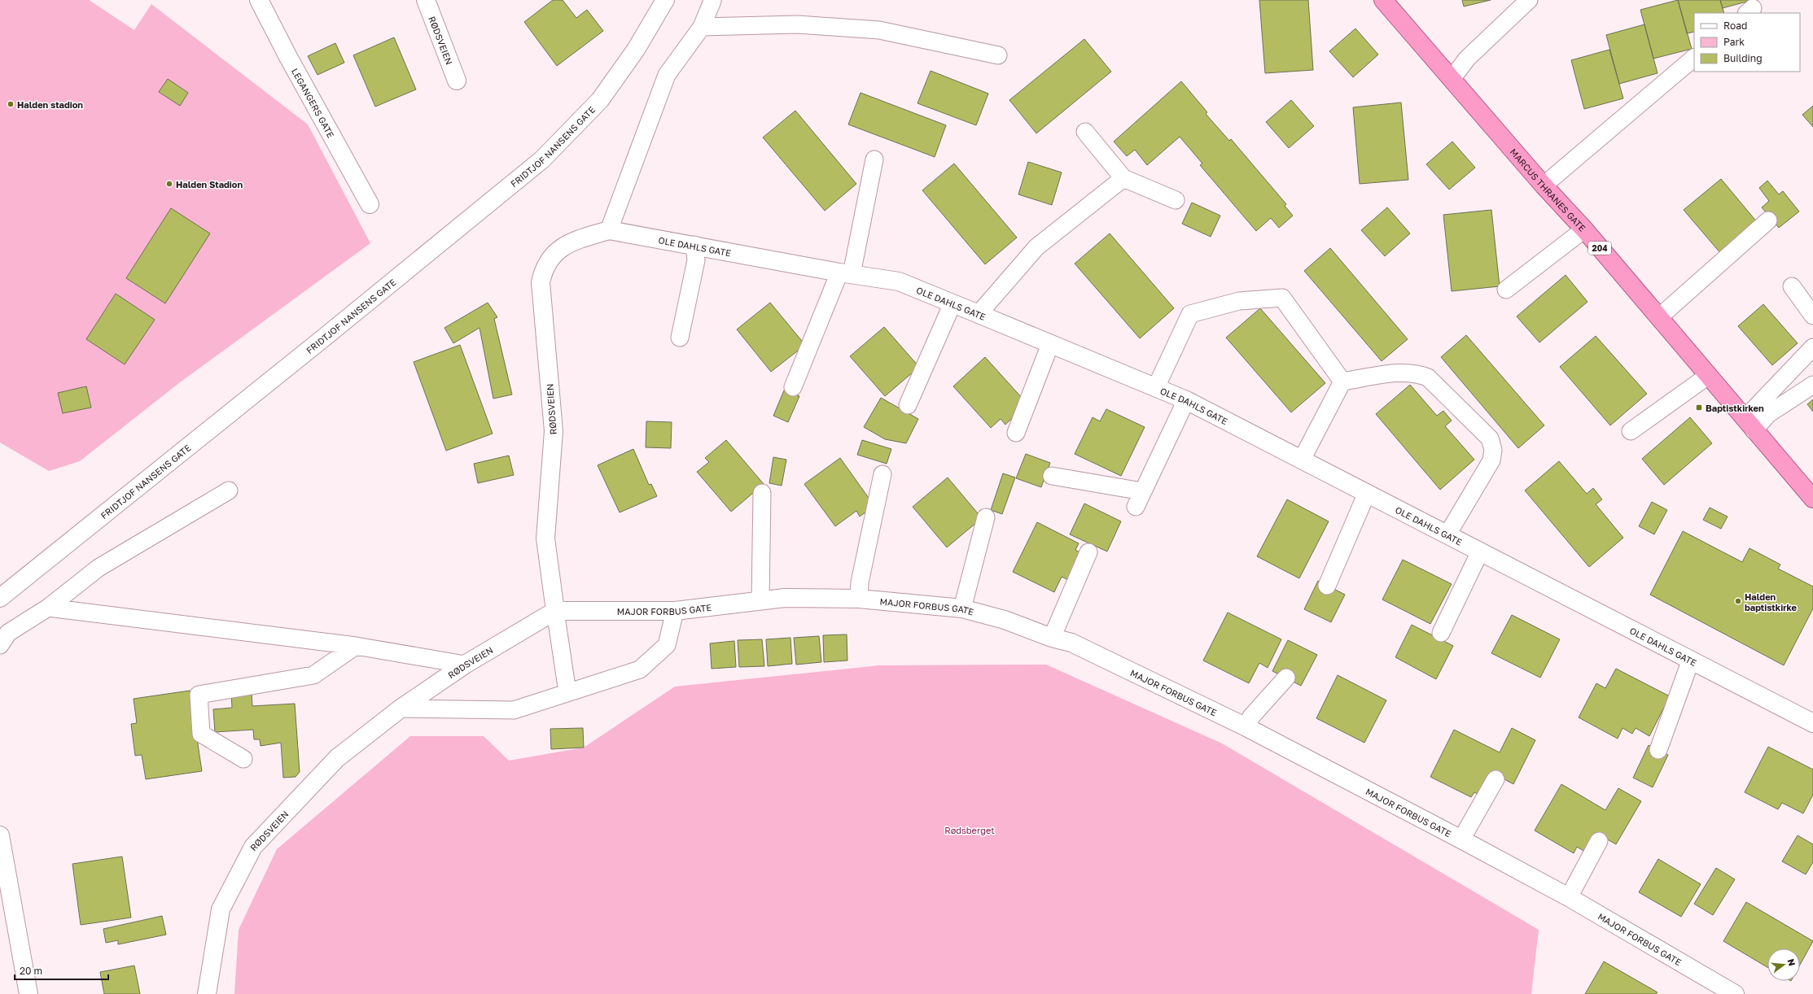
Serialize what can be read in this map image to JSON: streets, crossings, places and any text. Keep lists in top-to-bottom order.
{
  "streets": {
    "highway": ["MARCUS THRANES GATE", "204"],
    "street": [
      "RØDSVEIEN",
      "LEGANGERS GATE",
      "FRIDTJOF NANSENS GATE",
      "OLE DAHLS GATE",
      "MAJOR FORBUS GATE"
    ]
  },
  "crossings": [
    ["RØDSVEIEN", "OLE DAHLS GATE"],
    ["RØDSVEIEN", "MAJOR FORBUS GATE"]
  ],
  "parks": ["Rødsberget"],
  "places": {
    "other": ["Halden stadion", "Halden Stadion", "Halden baptistkirke"],
    "transit": ["Baptistkirken"]
  },
  "legend": ["Road", "Park", "Building"],
  "scale_bar": "20 m",
  "north": "right"
}
